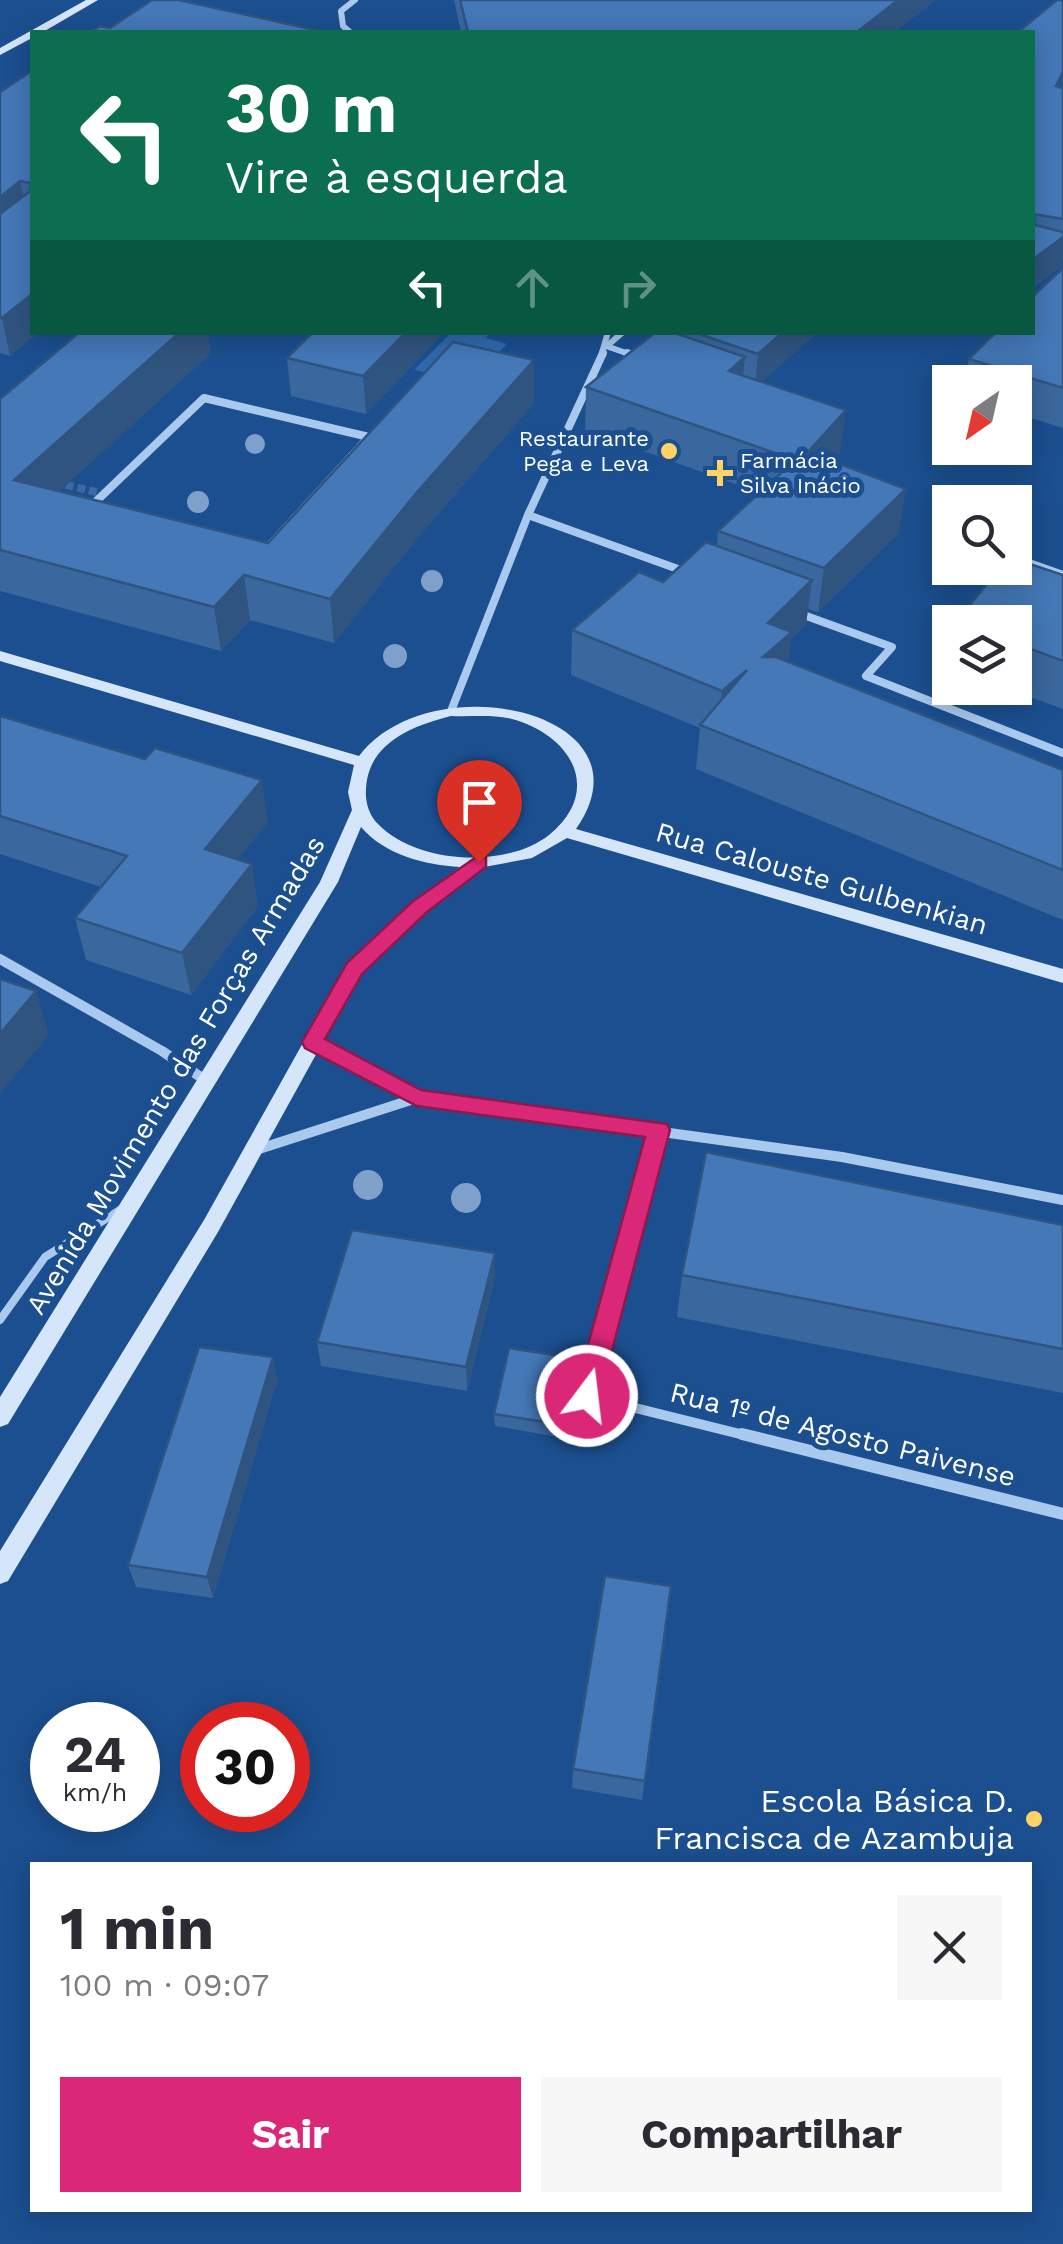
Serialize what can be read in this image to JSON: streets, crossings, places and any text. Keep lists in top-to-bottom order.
{
  "streets": {
    "street": ["Rua Calouste Gulbenkian", "Avenida Movimento das Forças Armadas", "Rua 1º de Agosto Paivense"]
  },
  "crossings": [
    ["Rua Calouste Gulbenkian", "Avenida Movimento das Forças Armadas"]
  ],
  "places": {
    "other": ["Restaurante Pega e Leva", "Escola Básica D. Francisca de Azambuja"],
    "health": ["Farmácia Silva Inácio"]
  },
  "north": "bottom left",
  "page": {
    "turn": ["30 m", "Vire à esquerda"],
    "speed": "24 km/h",
    "limit": "30",
    "heading": ["1 min", "100 m · 09:07"],
    "buttons": ["Sair", "Compartilhar"]
  }
}
